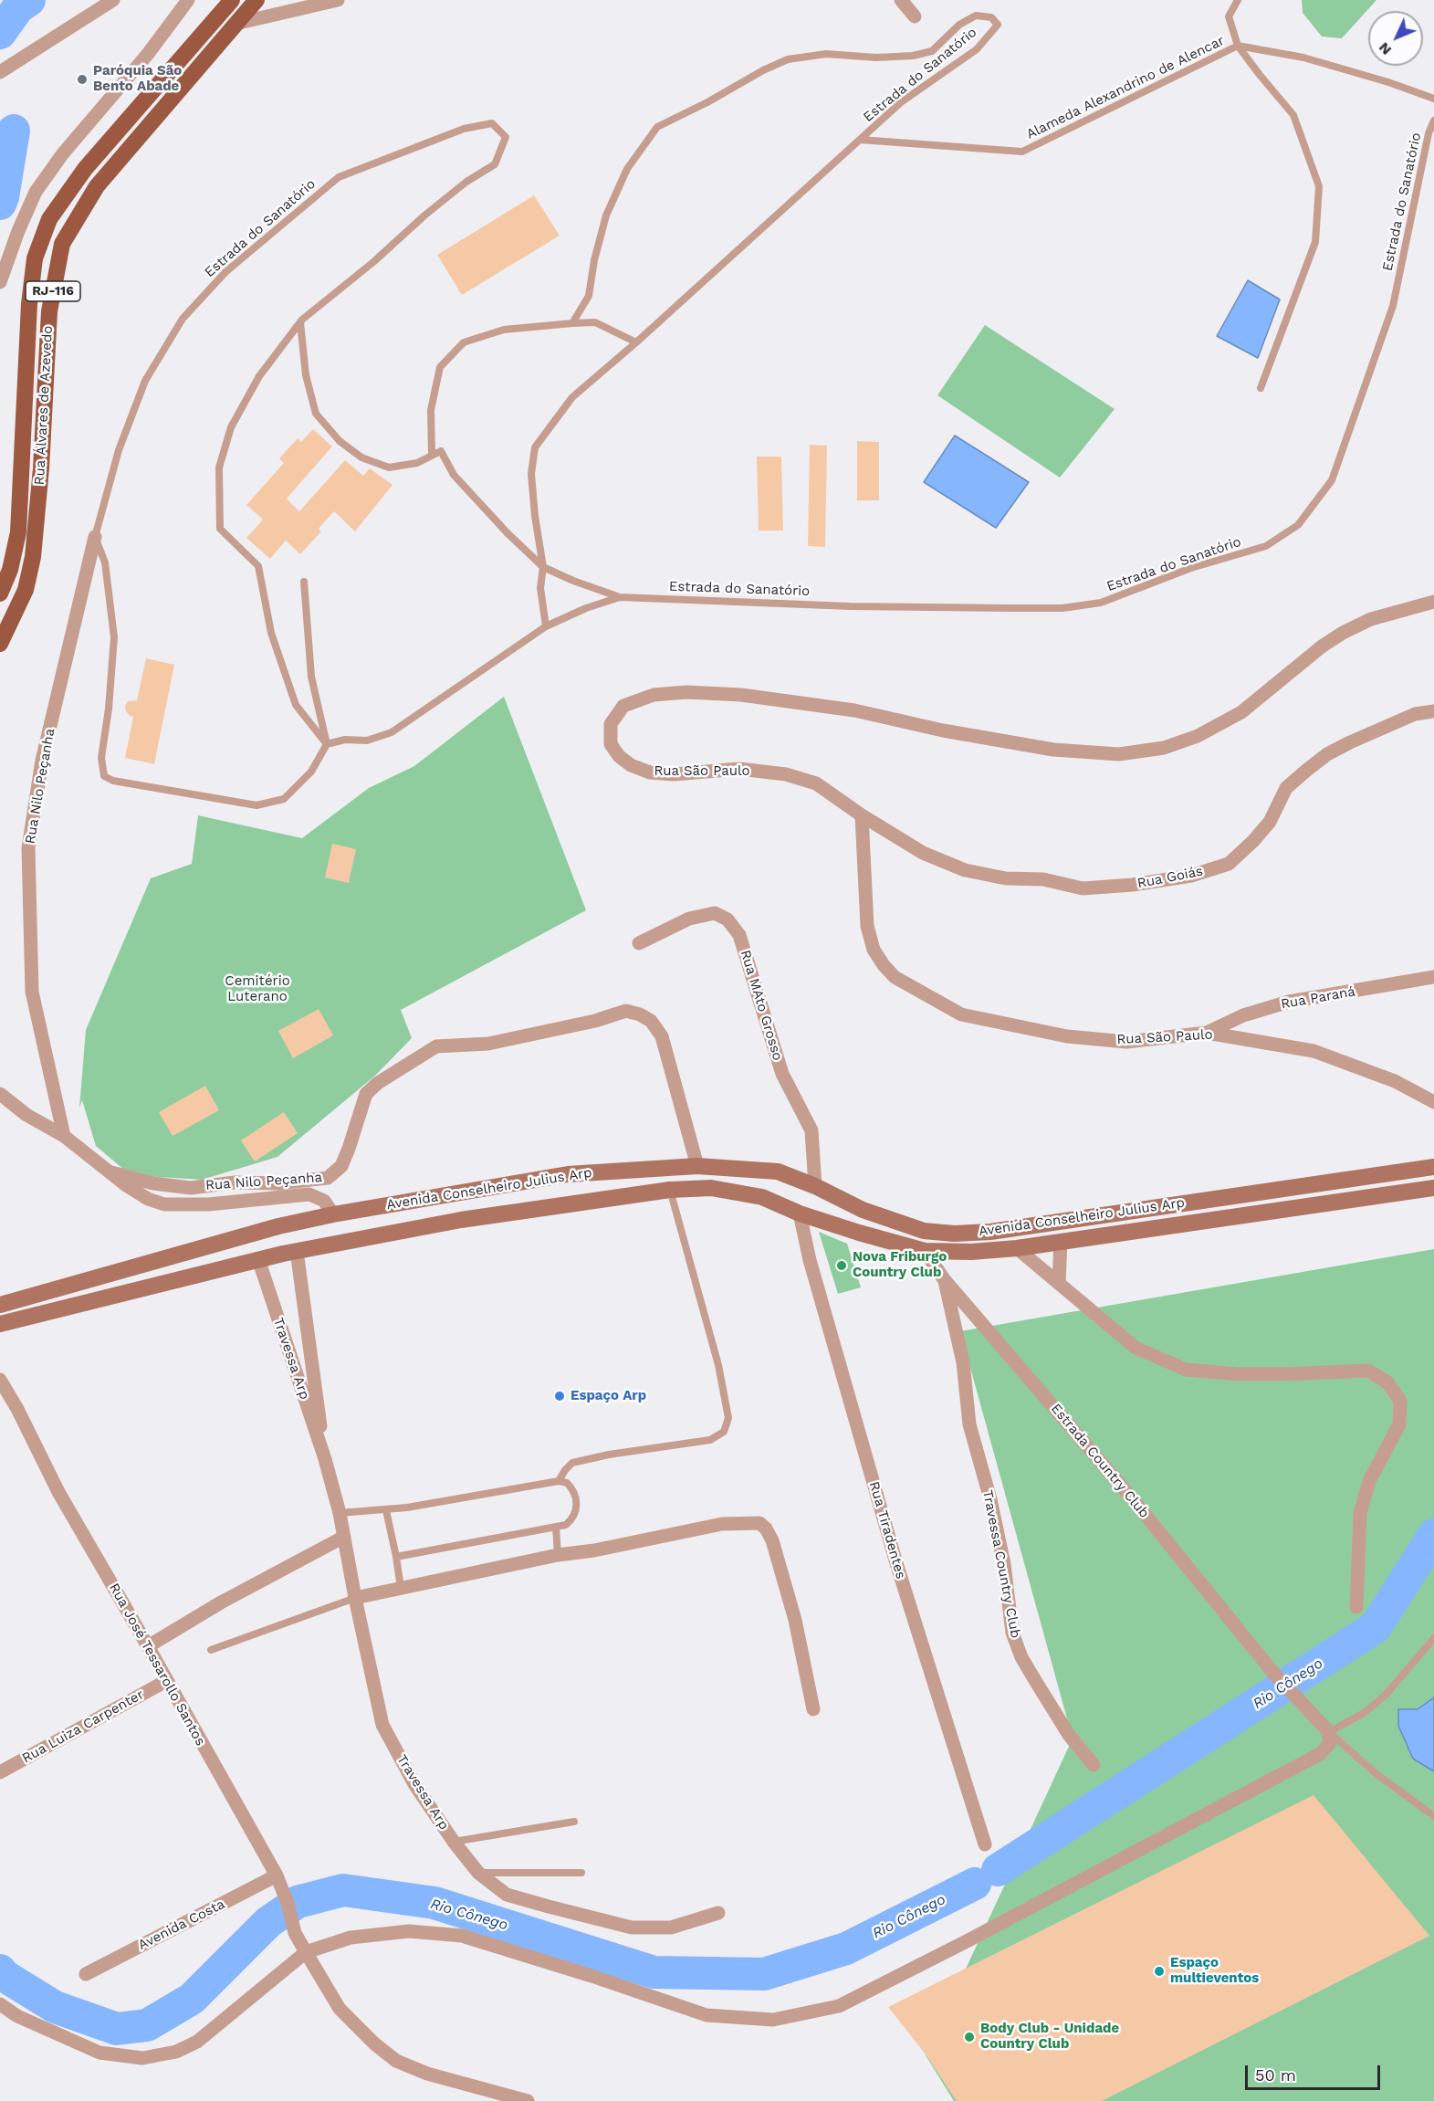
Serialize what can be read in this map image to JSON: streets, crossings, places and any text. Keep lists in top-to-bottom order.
{
  "streets": {
    "main road": ["RJ-116", "Rua Álvares de Azevedo", "Avenida Conselheiro Julius Arp"],
    "street": [
      "Rua São Paulo",
      "Rua Nilo Peçanha",
      "Rua Goiás",
      "Rua Paraná",
      "Rua MAto Grosso",
      "Travessa Arp",
      "Estrada Country Club",
      "Rua Tiradentes",
      "Travessa Country Club",
      "Rua José Tessarollo Santos",
      "Rua Luiza Carpenter",
      "Avenida Costa"
    ],
    "lane": ["Estrada do Sanatório", "Alameda Alexandrino de Alencar"]
  },
  "crossings": [
    ["Estrada do Sanatório", "Alameda Alexandrino de Alencar"],
    ["Estrada do Sanatório", "Rua Nilo Peçanha"],
    ["Rua São Paulo", "Rua Goiás"],
    ["Rua São Paulo", "Rua Paraná"],
    ["Rua Nilo Peçanha", "Avenida Conselheiro Julius Arp"],
    ["Rua MAto Grosso", "Avenida Conselheiro Julius Arp"],
    ["Avenida Conselheiro Julius Arp", "Travessa Arp"],
    ["Avenida Conselheiro Julius Arp", "Estrada Country Club"],
    ["Avenida Conselheiro Julius Arp", "Rua Tiradentes"],
    ["Estrada Country Club", "Travessa Country Club"],
    ["Rua José Tessarollo Santos", "Rua Luiza Carpenter"],
    ["Rua José Tessarollo Santos", "Avenida Costa"]
  ],
  "water": ["Rio Cônego"],
  "parks": ["Cemitério Luterano"],
  "places": [
    "Paróquia São Bento Abade",
    "Nova Friburgo Country Club",
    "Espaço Arp",
    "Espaço multieventos",
    "Body Club - Unidade Country Club"
  ],
  "scale_bar": "50 m",
  "north": "bottom left"
}
